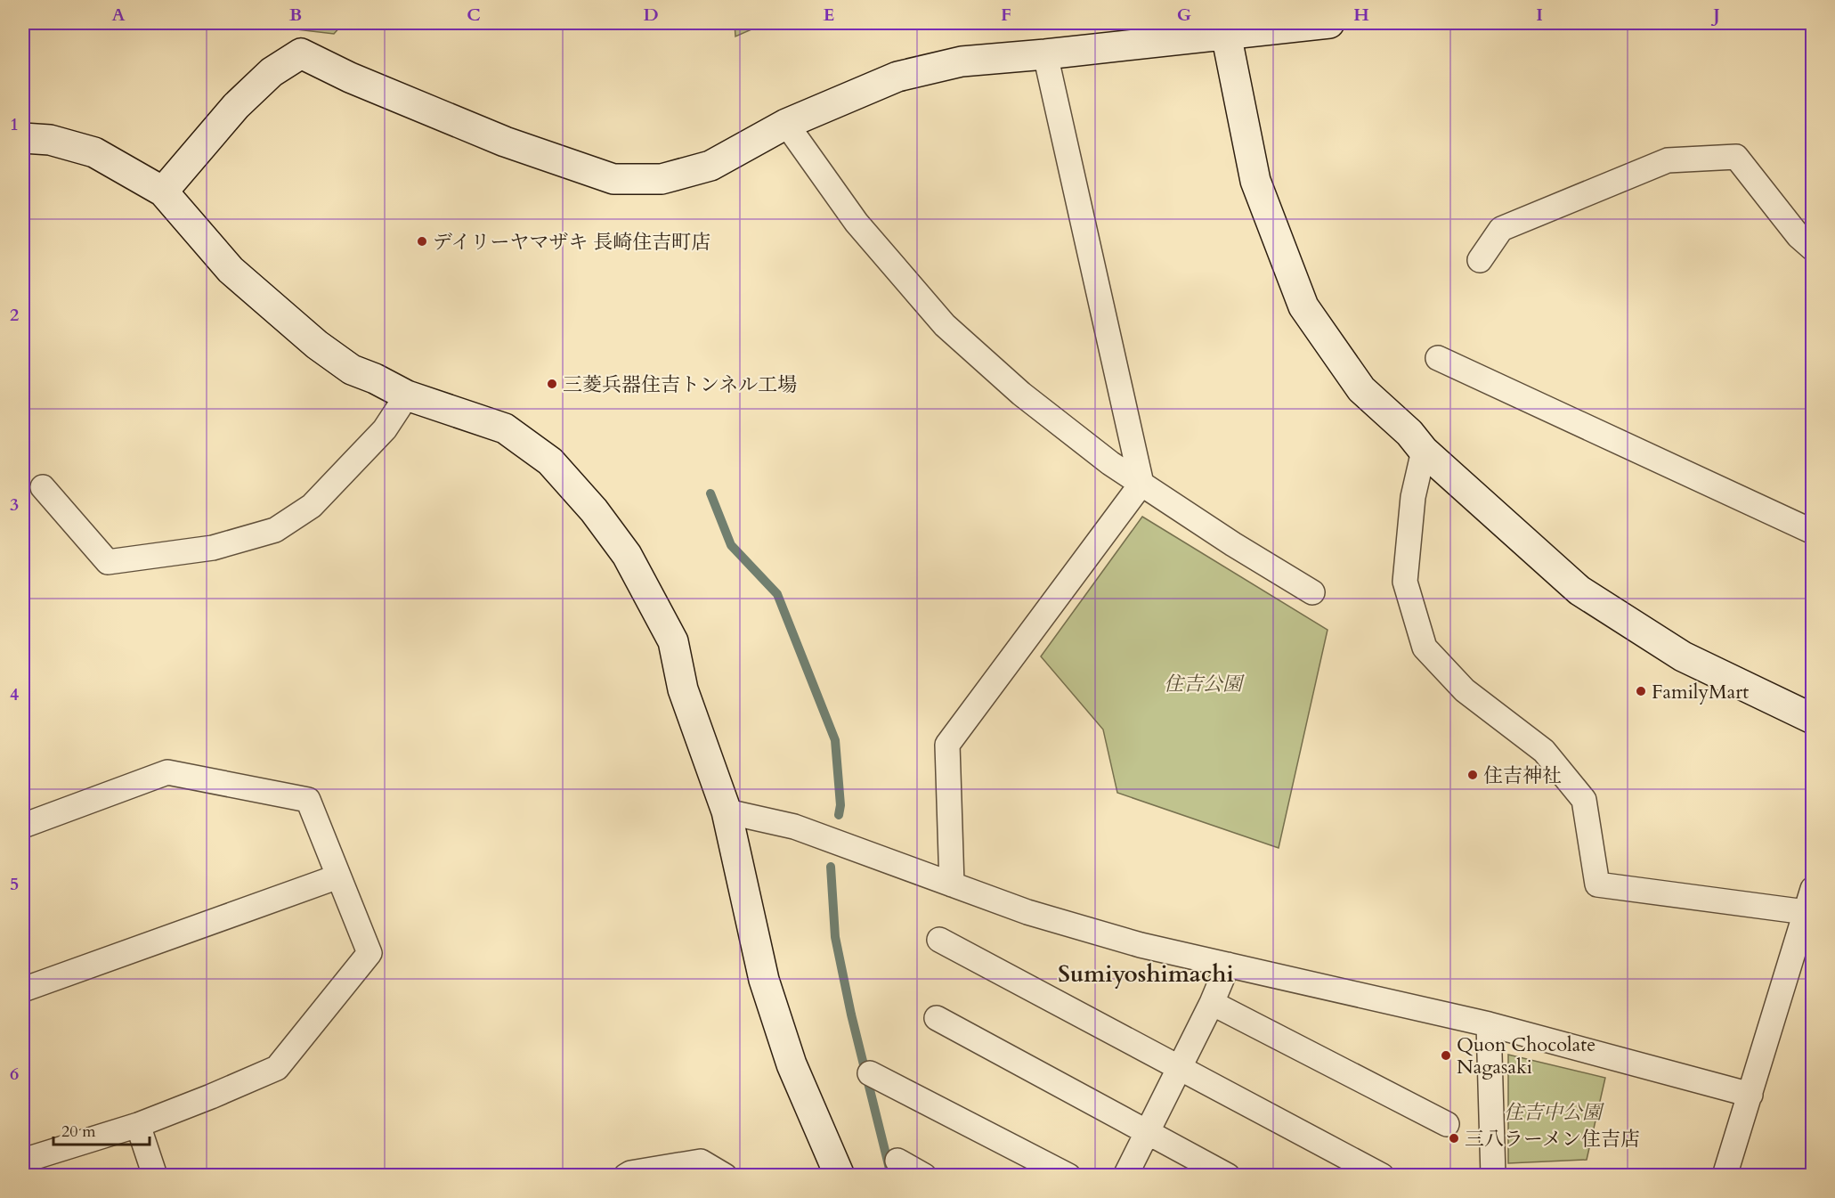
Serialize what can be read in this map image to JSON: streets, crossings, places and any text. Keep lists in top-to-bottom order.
{
  "districts": ["Sumiyoshimachi"],
  "parks": ["住吉公園", "住吉中公園"],
  "places": [
    "デイリーヤマザキ 長崎住吉町店",
    "三菱兵器住吉トンネル工場",
    "FamilyMart",
    "住吉神社",
    "Quon Chocolate Nagasaki",
    "三八ラーメン住吉店"
  ],
  "scale_bar": "20 m",
  "grid": {
    "columns": [
      "A",
      "B",
      "C",
      "D",
      "E",
      "F",
      "G",
      "H",
      "I",
      "J"
    ],
    "rows": [
      "1",
      "2",
      "3",
      "4",
      "5",
      "6"
    ]
  }
}
